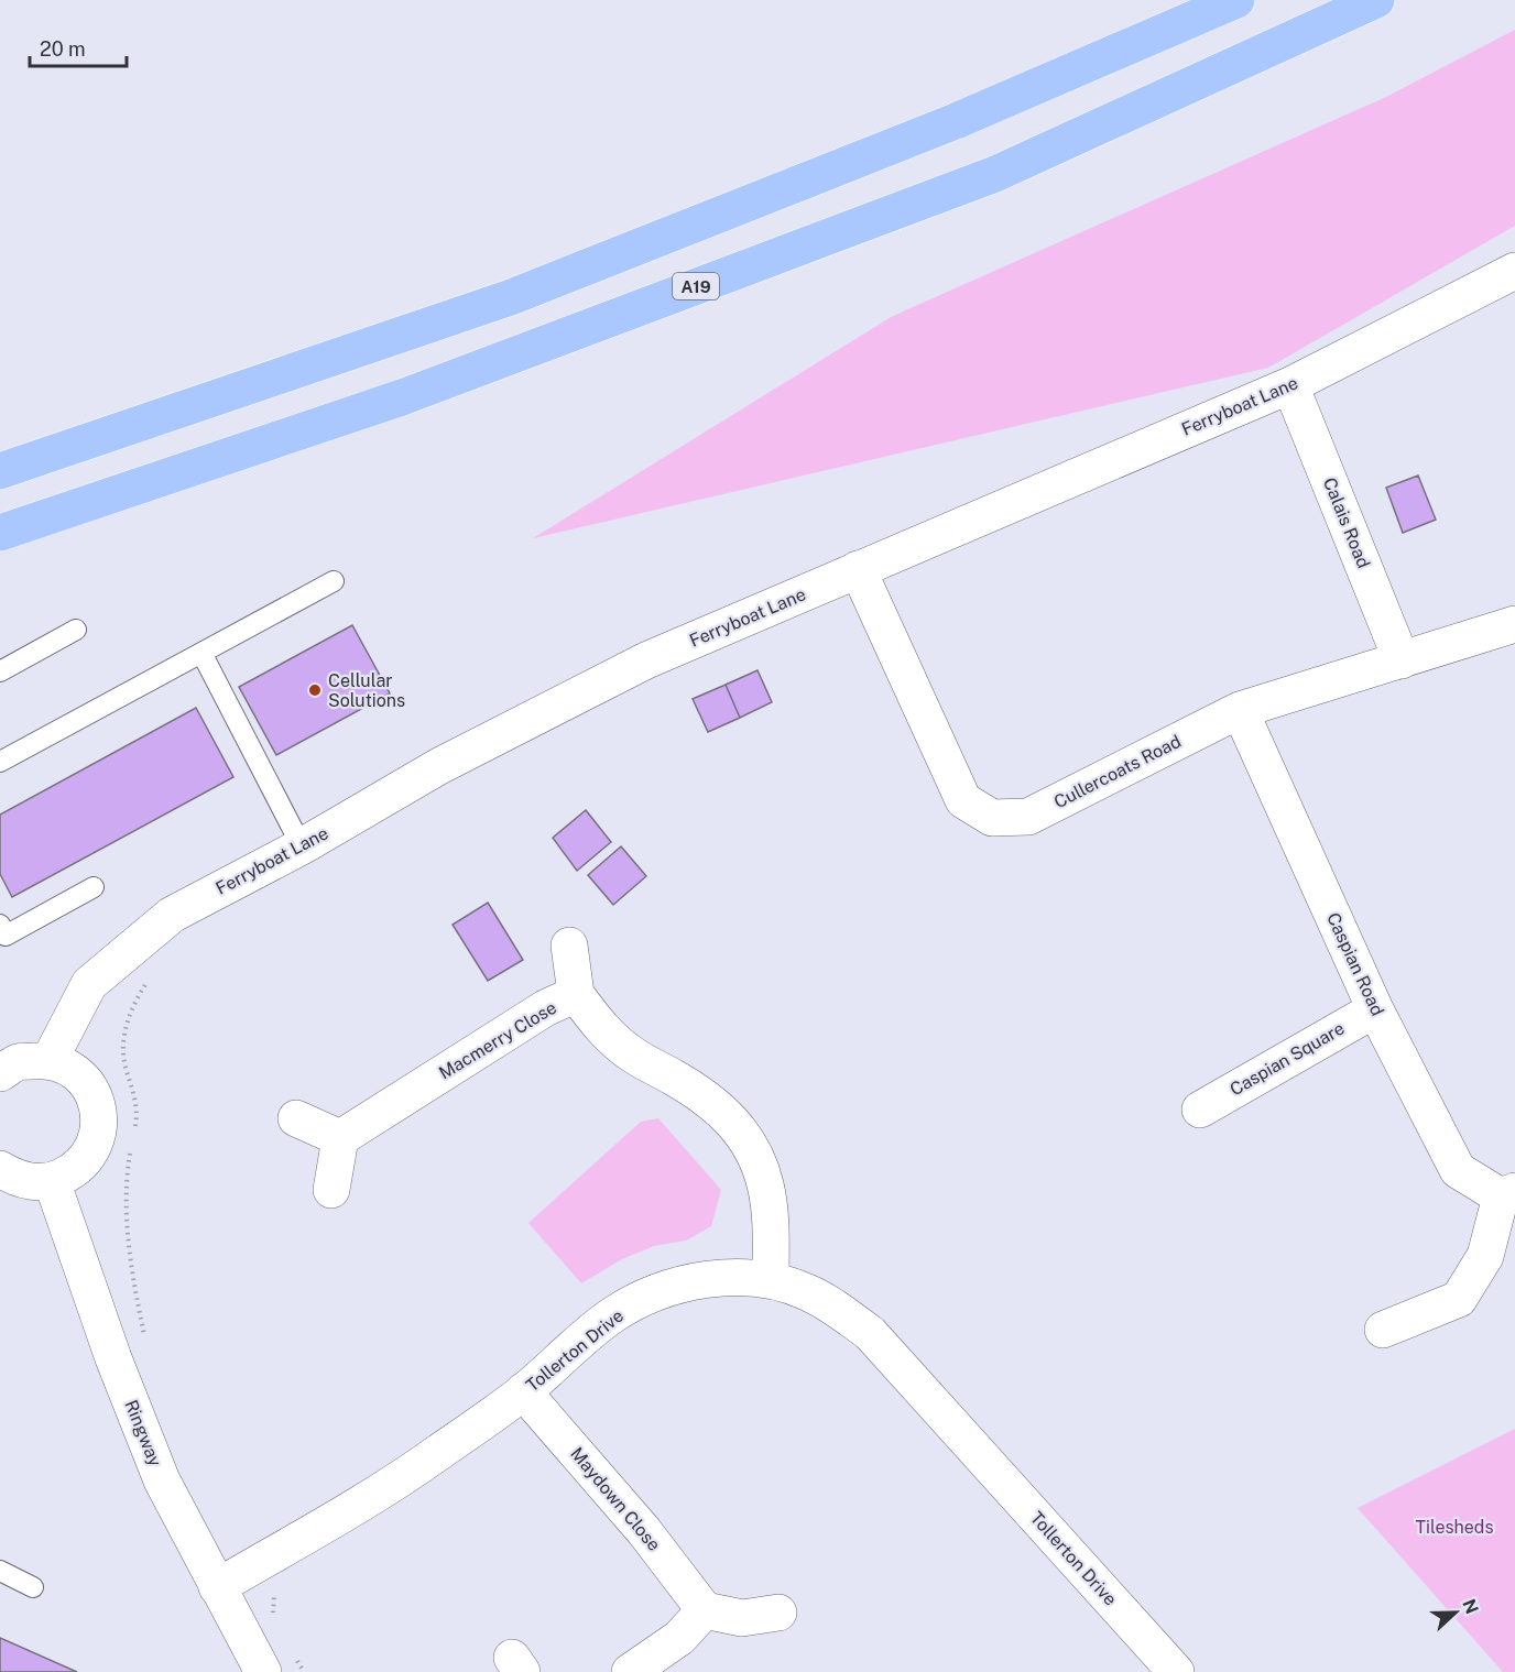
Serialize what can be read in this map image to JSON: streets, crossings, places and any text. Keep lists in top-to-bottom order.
{
  "streets": {
    "highway": ["A19"],
    "street": [
      "Ferryboat Lane",
      "Calais Road",
      "Cullercoats Road",
      "Caspian Road",
      "Macmerry Close",
      "Caspian Square",
      "Tollerton Drive",
      "Ringway",
      "Maydown Close"
    ]
  },
  "crossings": [
    ["Ferryboat Lane", "Calais Road"],
    ["Ferryboat Lane", "Cullercoats Road"],
    ["Calais Road", "Cullercoats Road"],
    ["Cullercoats Road", "Caspian Road"],
    ["Caspian Road", "Caspian Square"],
    ["Macmerry Close", "Tollerton Drive"],
    ["Tollerton Drive", "Ringway"],
    ["Tollerton Drive", "Maydown Close"]
  ],
  "parks": ["Tilesheds"],
  "places": ["Cellular Solutions"],
  "scale_bar": "20 m",
  "north": "right"
}
